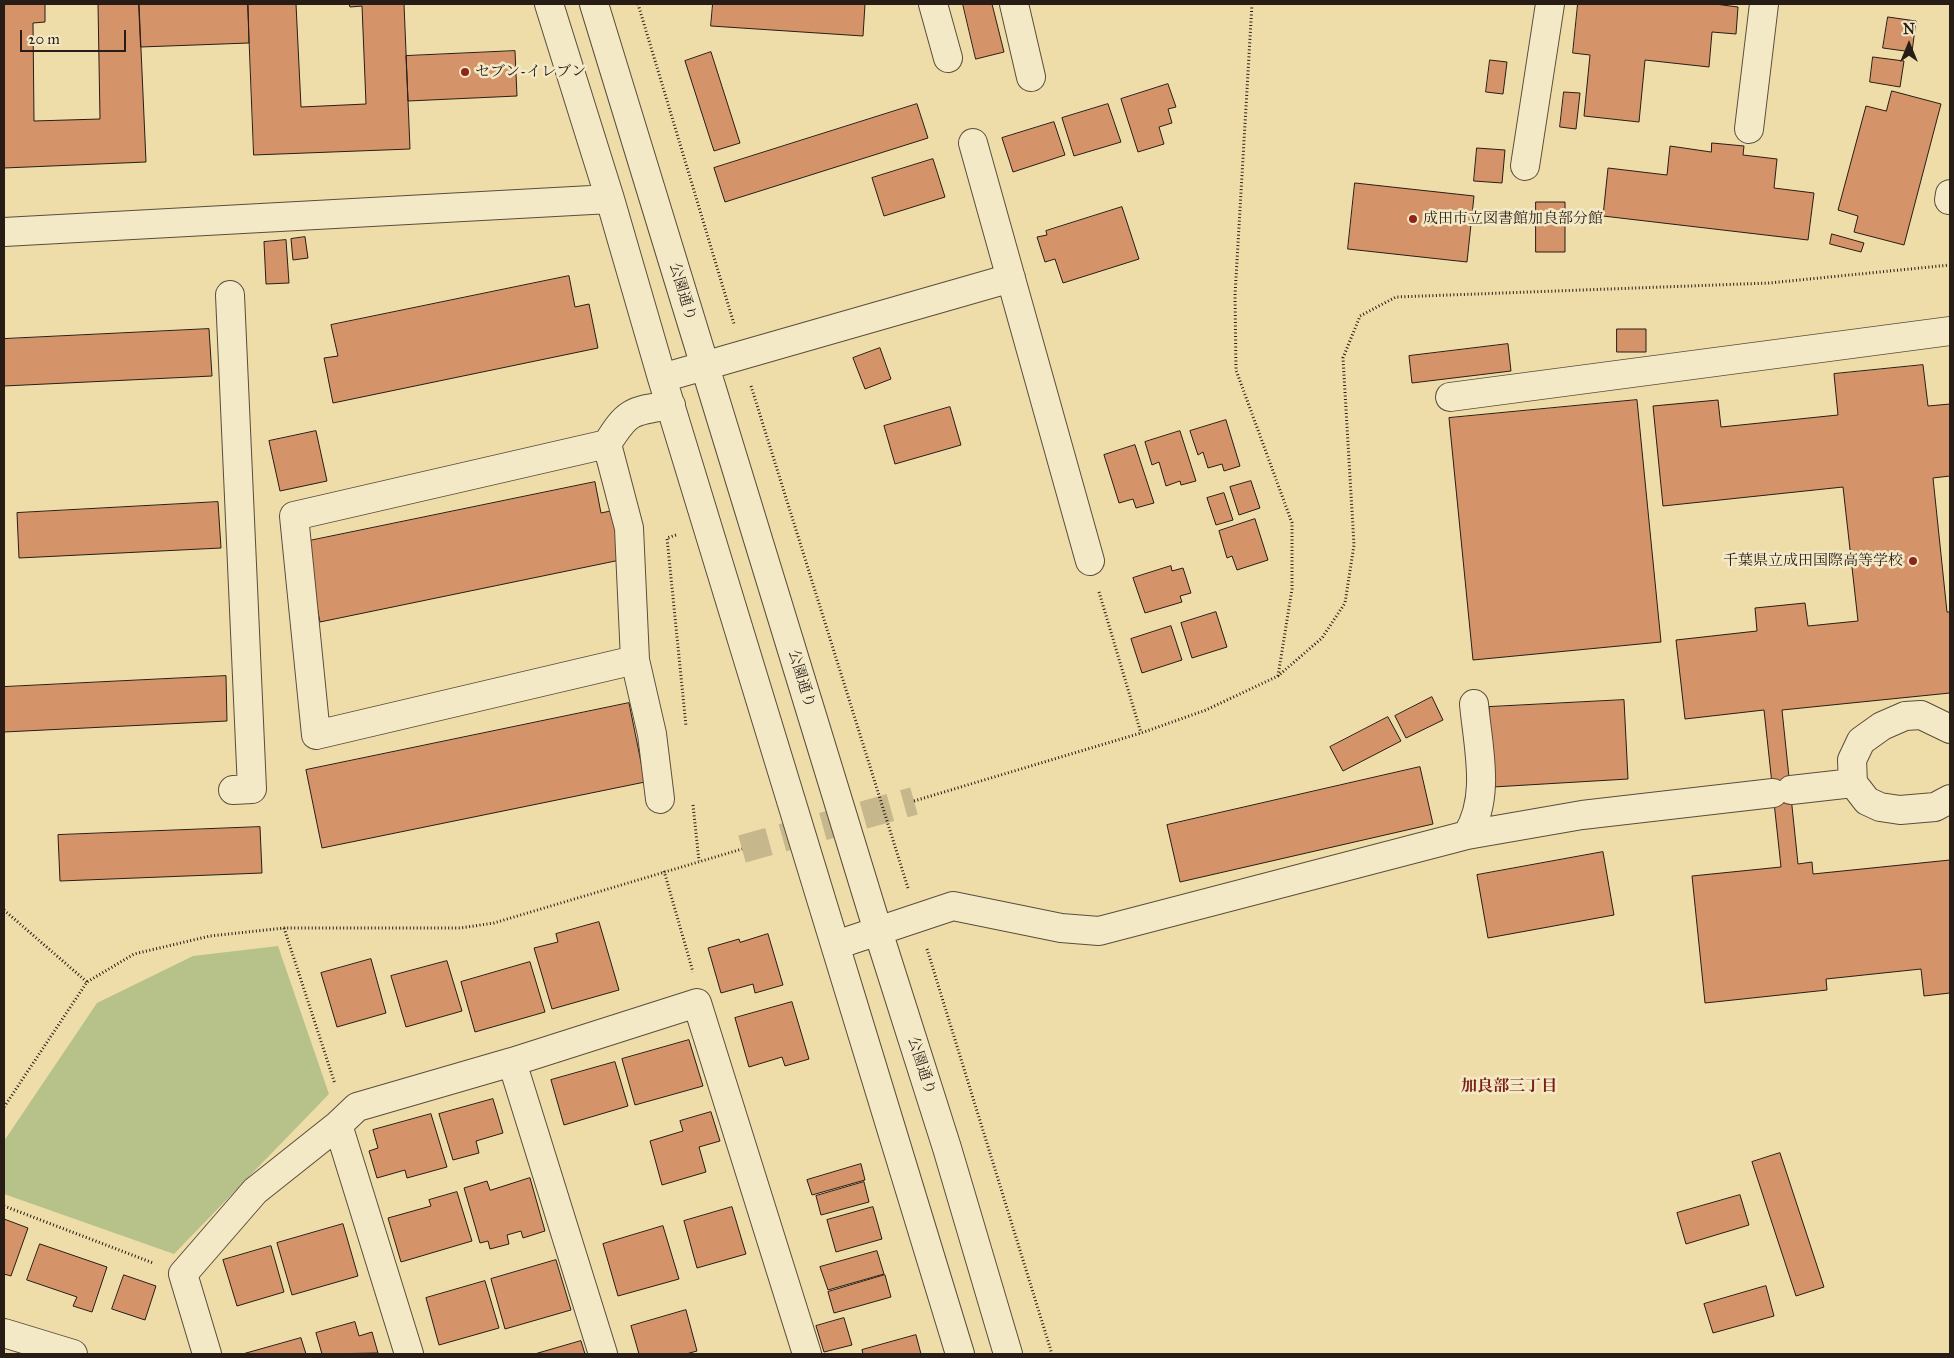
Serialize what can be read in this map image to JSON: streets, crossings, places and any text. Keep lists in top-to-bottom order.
{
  "streets": {
    "street": ["公園通り"]
  },
  "districts": ["加良部三丁目"],
  "places": ["セブン-イレブン", "成田市立図書館加良部分館", "千葉県立成田国際高等学校"],
  "scale_bar": "20 m",
  "north": "top"
}
